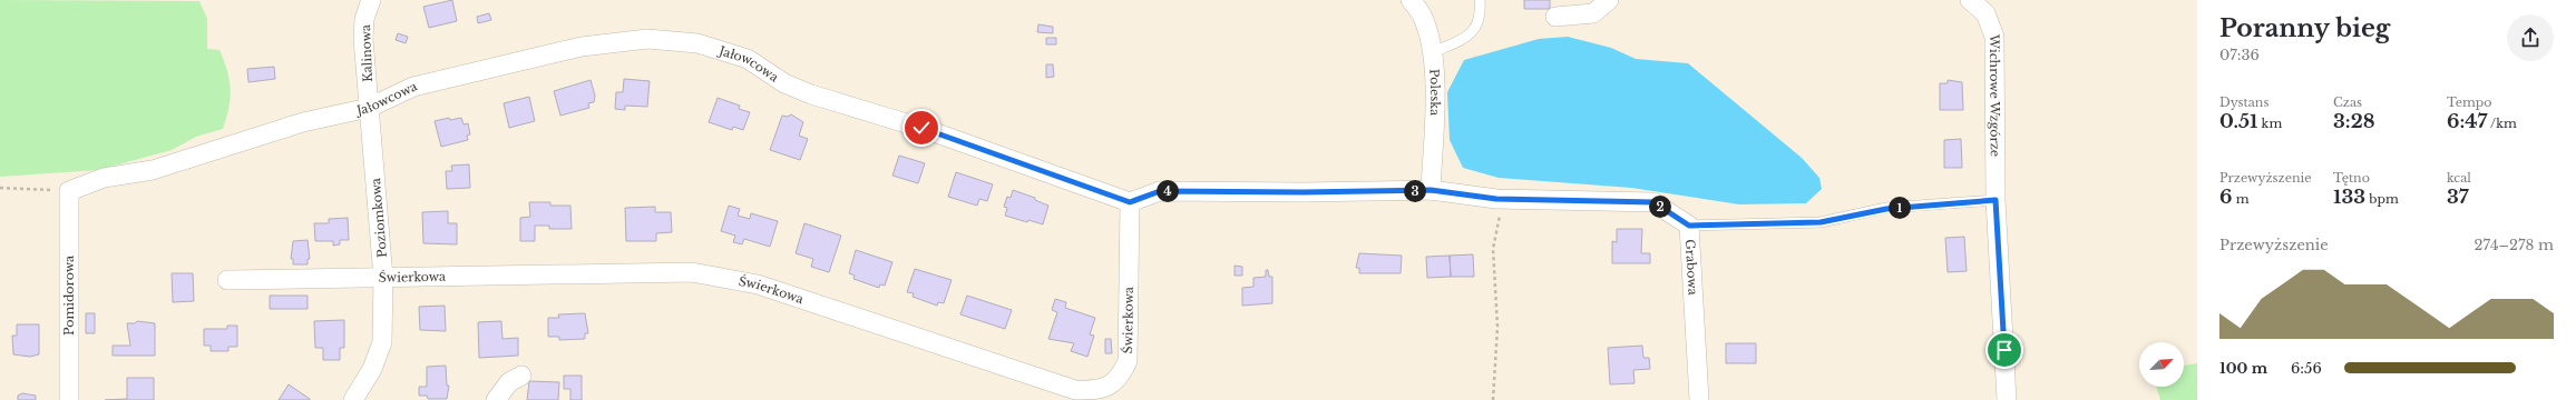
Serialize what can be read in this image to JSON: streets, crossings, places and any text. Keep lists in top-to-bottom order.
{
  "streets": {
    "street": [
      "Kalinowa",
      "Jałowcowa",
      "Poleska",
      "Wichrowe Wzgórze",
      "Poziomkowa",
      "Grabowa",
      "Świerkowa",
      "Pomidorowa"
    ]
  },
  "crossings": [
    ["Kalinowa", "Jałowcowa"],
    ["Kalinowa", "Poziomkowa"],
    ["Jałowcowa", "Poziomkowa"],
    ["Jałowcowa", "Świerkowa"],
    ["Jałowcowa", "Pomidorowa"],
    ["Poziomkowa", "Świerkowa"]
  ],
  "north": "top right",
  "page": {
    "heading": ["Poranny bieg", "07:36"],
    "stats": [
      ["Dystans", "0.51 km"],
      ["Czas", "3:28"],
      ["Tempo", "6:47 /km"],
      ["Przewyższenie", "6 m"],
      ["Tętno", "133 bpm"],
      ["kcal", "37"]
    ],
    "pins": [
      "3",
      "4",
      "2",
      "1"
    ],
    "chart": ["Przewyższenie", "274–278 m"],
    "list": [
      {
        "name": "100 m",
        "note": "6:56"
      }
    ]
  }
}
